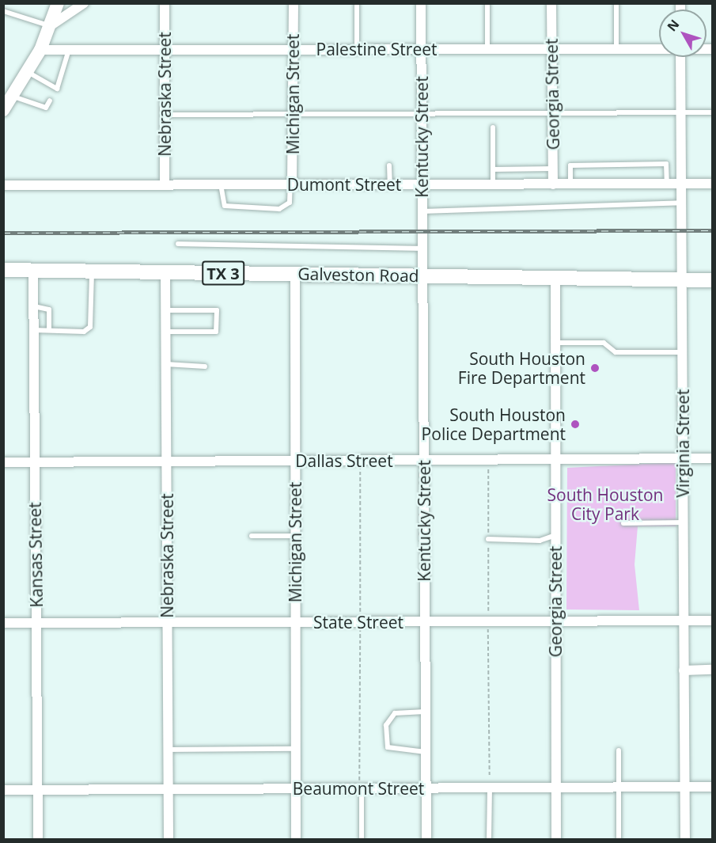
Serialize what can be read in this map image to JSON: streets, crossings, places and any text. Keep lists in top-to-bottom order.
{
  "streets": {
    "main road": ["TX 3", "Galveston Road"],
    "street": [
      "Palestine Street",
      "Nebraska Street",
      "Michigan Street",
      "Georgia Street",
      "Kentucky Street",
      "Dumont Street",
      "Virginia Street",
      "Dallas Street",
      "Kansas Street",
      "State Street",
      "Beaumont Street"
    ]
  },
  "crossings": [
    ["Palestine Street", "Nebraska Street"],
    ["Palestine Street", "Michigan Street"],
    ["Palestine Street", "Georgia Street"],
    ["Palestine Street", "Kentucky Street"],
    ["Nebraska Street", "Dumont Street"],
    ["Nebraska Street", "Galveston Road"],
    ["Nebraska Street", "Dallas Street"],
    ["Nebraska Street", "State Street"],
    ["Nebraska Street", "Beaumont Street"],
    ["Michigan Street", "Dumont Street"],
    ["Michigan Street", "Galveston Road"],
    ["Michigan Street", "Dallas Street"],
    ["Michigan Street", "State Street"],
    ["Michigan Street", "Beaumont Street"],
    ["Georgia Street", "Dumont Street"],
    ["Georgia Street", "Galveston Road"],
    ["Georgia Street", "Dallas Street"],
    ["Georgia Street", "State Street"],
    ["Georgia Street", "Beaumont Street"],
    ["Kentucky Street", "Dumont Street"],
    ["Kentucky Street", "Galveston Road"],
    ["Kentucky Street", "Dallas Street"],
    ["Kentucky Street", "State Street"],
    ["Kentucky Street", "Beaumont Street"],
    ["Dumont Street", "Virginia Street"],
    ["Galveston Road", "Virginia Street"],
    ["Galveston Road", "Kansas Street"],
    ["Virginia Street", "Dallas Street"],
    ["Virginia Street", "State Street"],
    ["Virginia Street", "Beaumont Street"],
    ["Dallas Street", "Kansas Street"],
    ["Kansas Street", "State Street"],
    ["Kansas Street", "Beaumont Street"]
  ],
  "parks": ["South Houston City Park"],
  "places": ["South Houston Fire Department", "South Houston Police Department"],
  "north": "top left"
}
